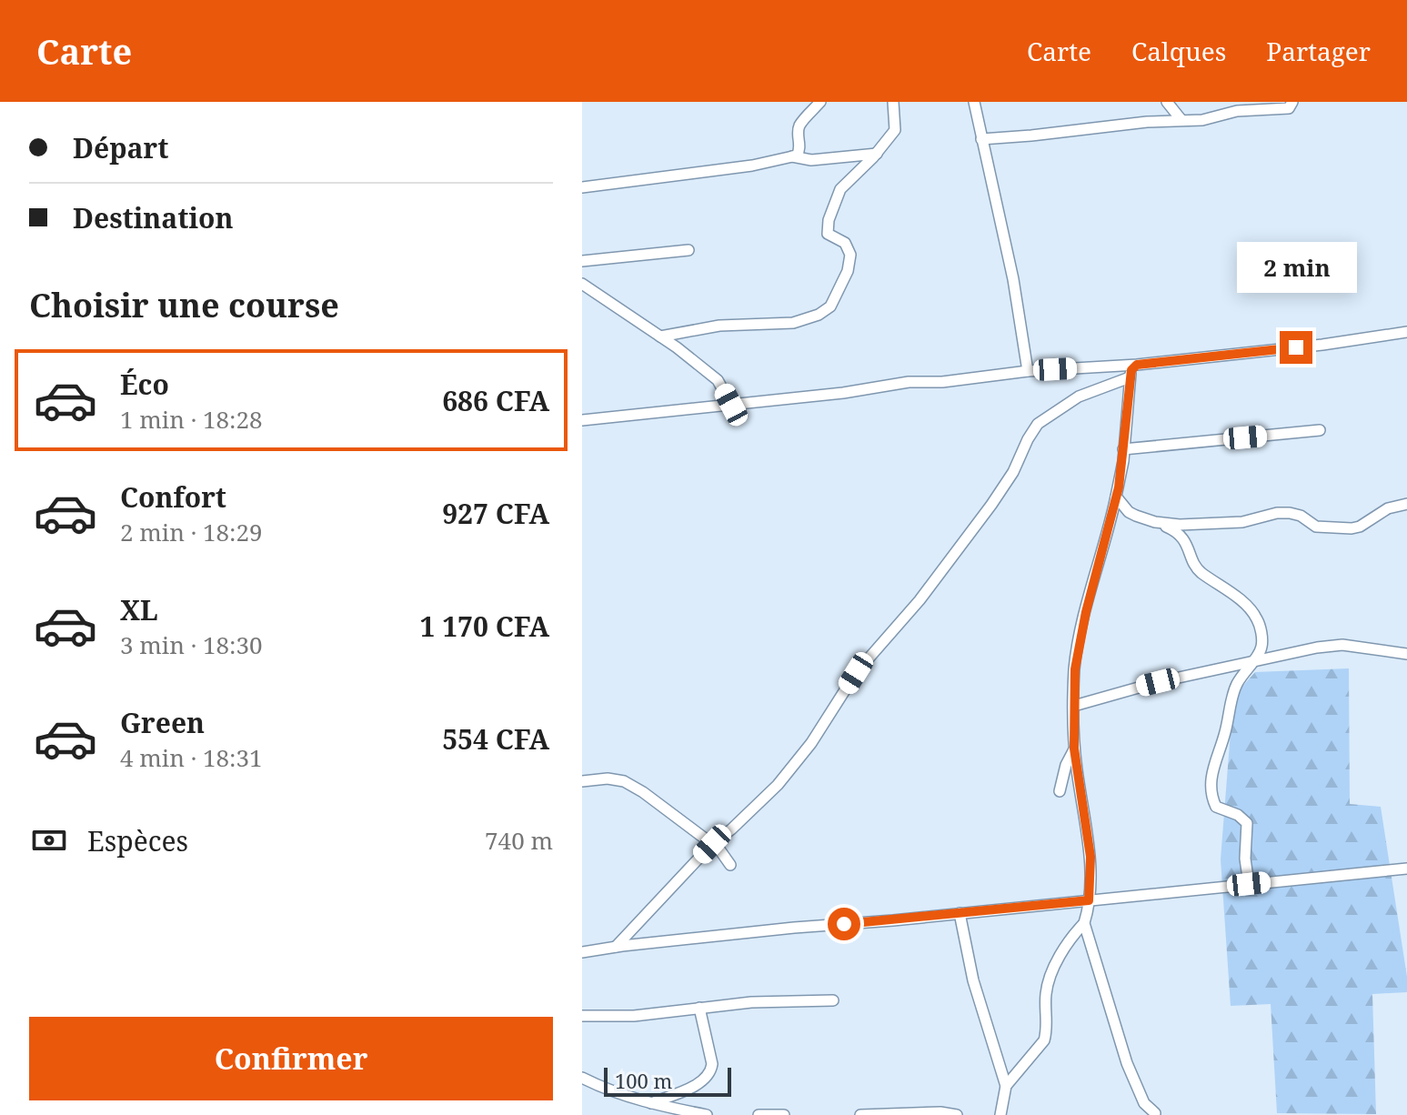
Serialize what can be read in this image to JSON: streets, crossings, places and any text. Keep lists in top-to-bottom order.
{
  "scale_bar": "100 m",
  "page": {
    "header": "Carte",
    "nav": ["Carte", "Calques", "Partager"],
    "banner": ["Départ", "Destination"],
    "bubble": "2 min",
    "heading": "Choisir une course",
    "list": [
      {
        "name": "Éco",
        "note": "1 min · 18:28",
        "value": "686 CFA"
      },
      {
        "name": "Confort",
        "note": "2 min · 18:29",
        "value": "927 CFA"
      },
      {
        "name": "XL",
        "note": "3 min · 18:30",
        "value": "1 170 CFA"
      },
      {
        "name": "Green",
        "note": "4 min · 18:31",
        "value": "554 CFA"
      }
    ],
    "pay": ["Espèces", "740 m"],
    "buttons": "Confirmer",
    "scale": "100 m"
  }
}
